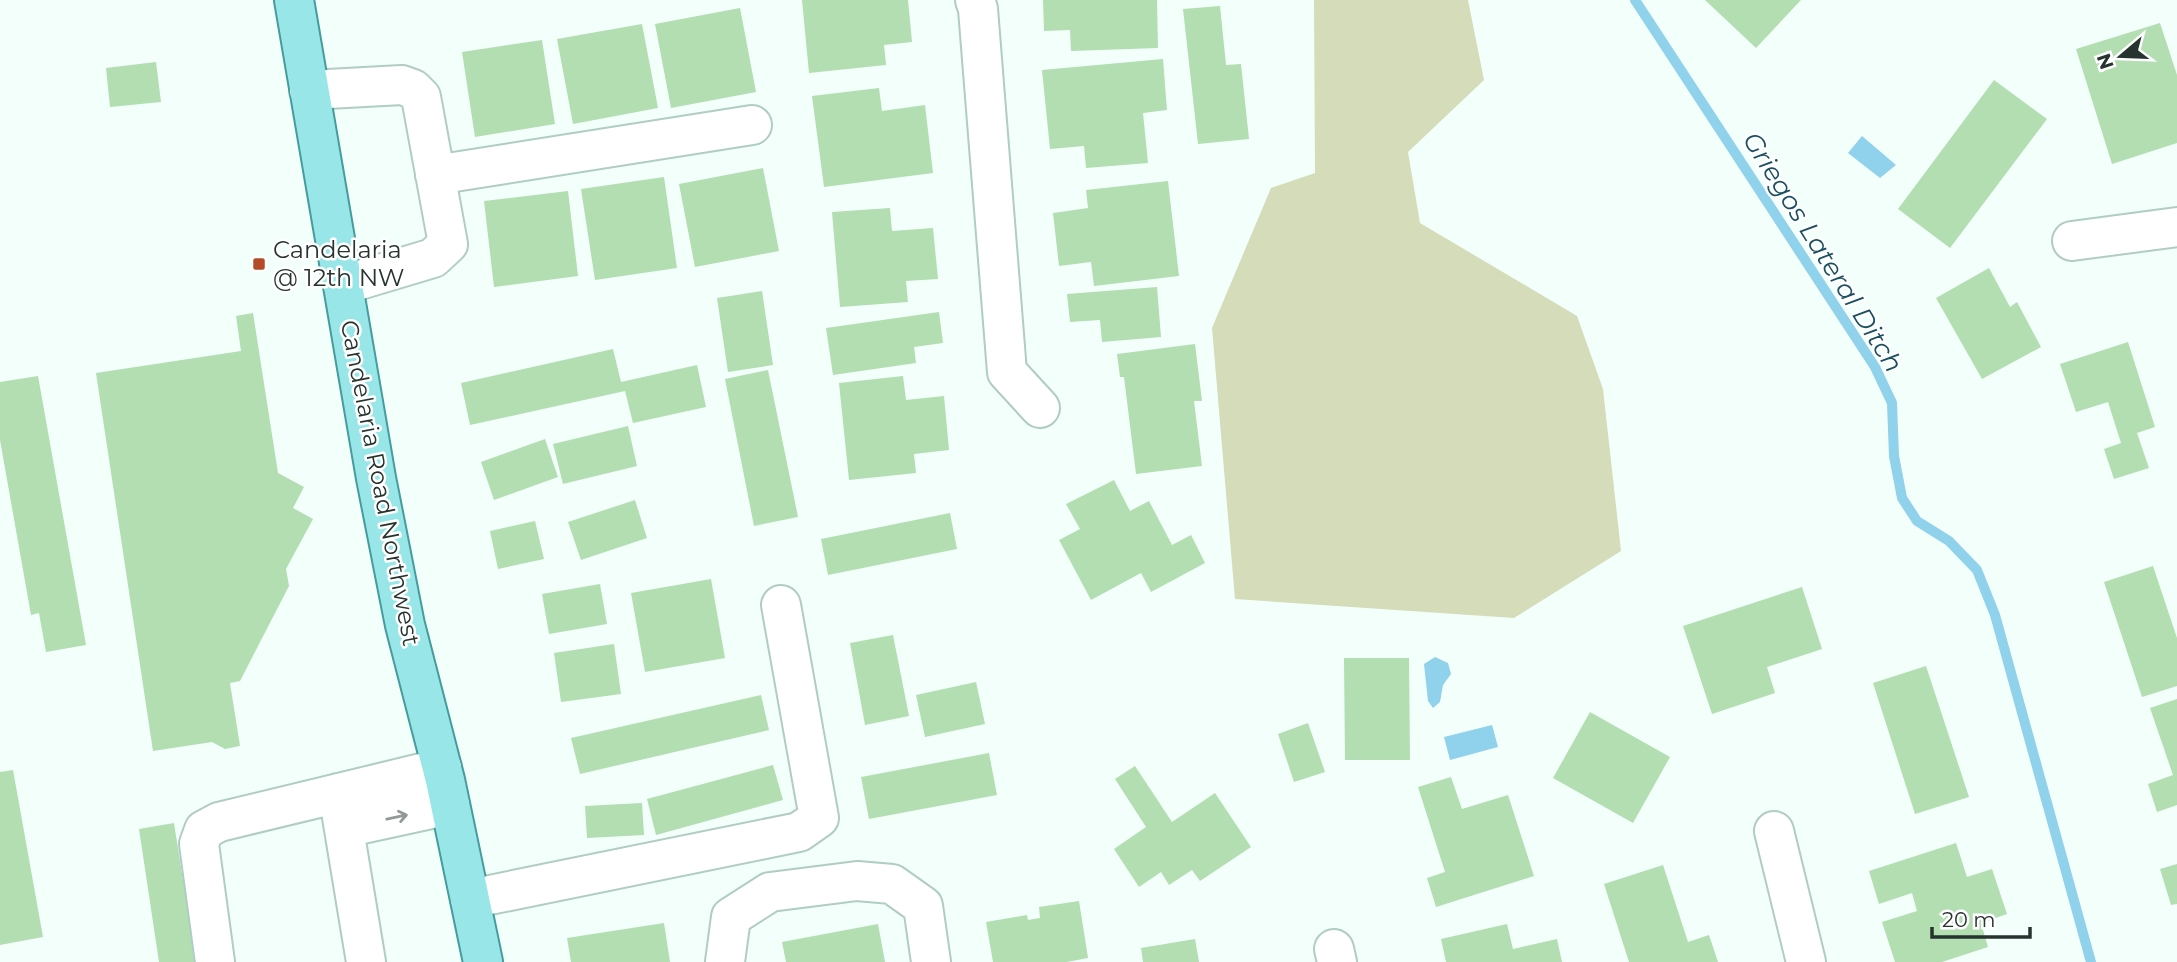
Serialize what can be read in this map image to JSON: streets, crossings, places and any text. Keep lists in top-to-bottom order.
{
  "streets": {
    "main road": ["Candelaria Road Northwest"]
  },
  "water": ["Griegos Lateral Ditch"],
  "places": {
    "transit": ["Candelaria @ 12th NW"]
  },
  "scale_bar": "20 m",
  "north": "left"
}
